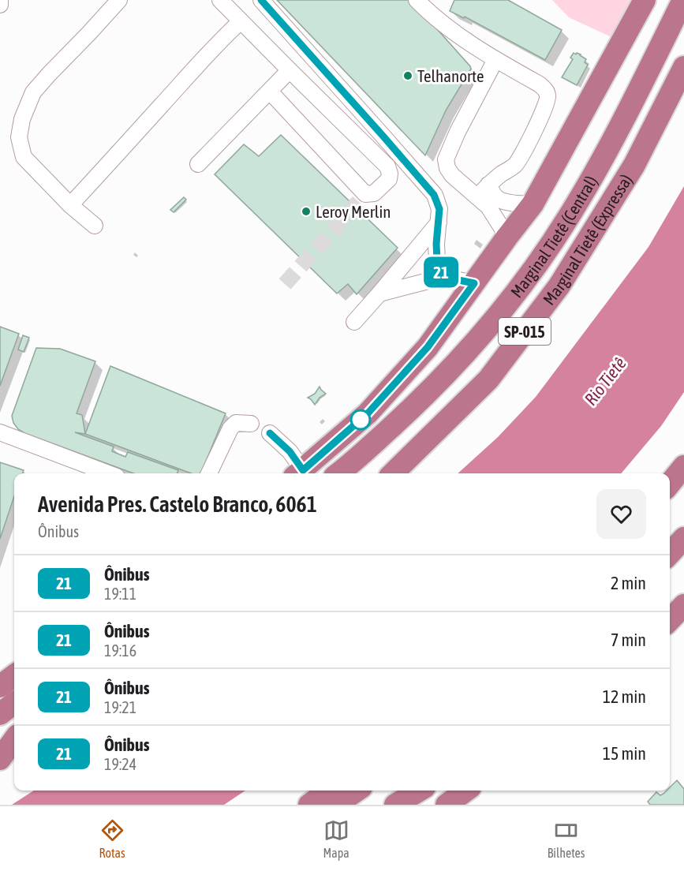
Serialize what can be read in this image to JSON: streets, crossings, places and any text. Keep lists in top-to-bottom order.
{
  "streets": {
    "highway": ["Marginal Tietê (Central)", "Marginal Tietê (Expressa)", "SP-015"]
  },
  "water": ["Rio Tietê"],
  "places": ["Telhanorte", "Leroy Merlin"],
  "lines": ["bus line 21"],
  "page": {
    "on_map": "21",
    "heading": ["Avenida Pres. Castelo Branco, 6061", "Ônibus"],
    "list": [
      {
        "mark": "21",
        "name": "Ônibus",
        "note": "19:11",
        "value": "2 min"
      },
      {
        "mark": "21",
        "name": "Ônibus",
        "note": "19:16",
        "value": "7 min"
      },
      {
        "mark": "21",
        "name": "Ônibus",
        "note": "19:21",
        "value": "12 min"
      },
      {
        "mark": "21",
        "name": "Ônibus",
        "note": "19:24",
        "value": "15 min"
      }
    ],
    "tabs": ["Rotas", "Mapa", "Bilhetes"]
  }
}
